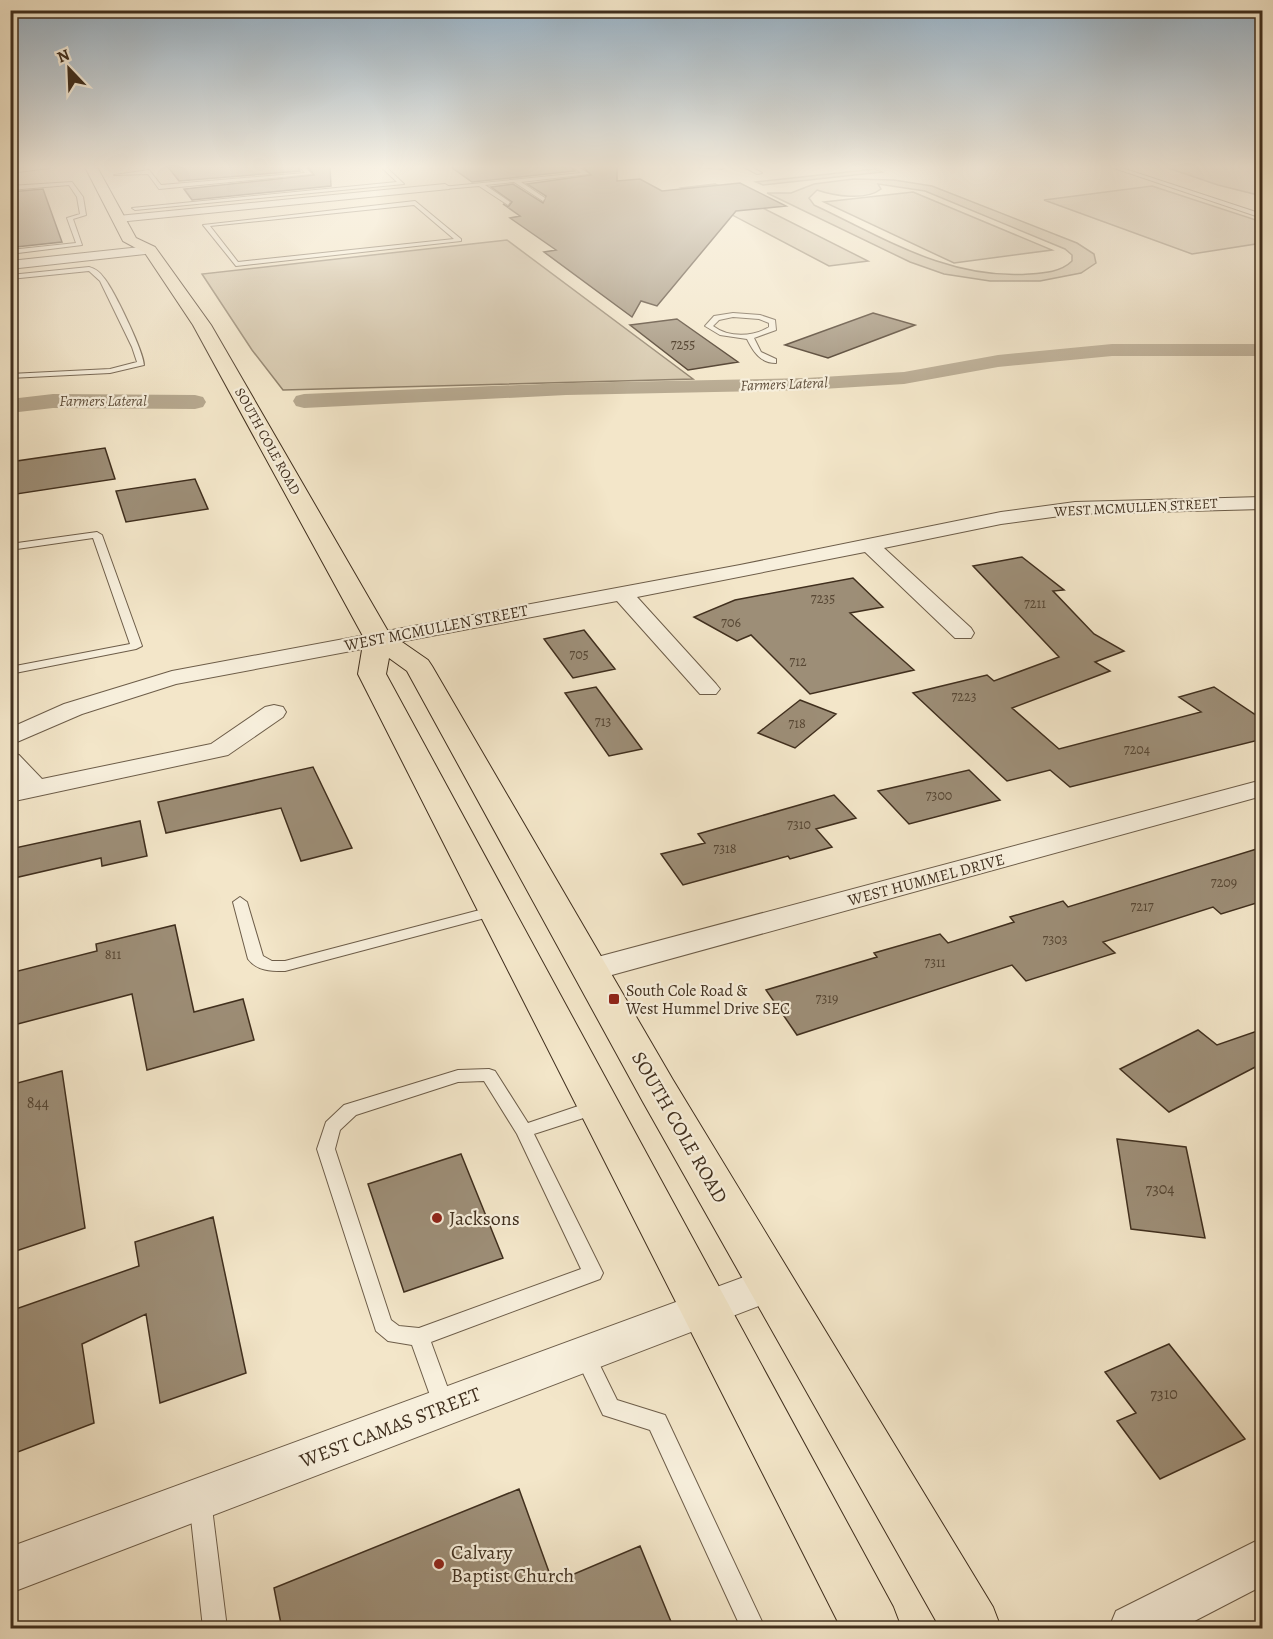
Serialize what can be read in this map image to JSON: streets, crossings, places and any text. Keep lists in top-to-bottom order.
{
  "streets": {
    "main road": ["SOUTH COLE ROAD"],
    "street": ["WEST MCMULLEN STREET", "WEST HUMMEL DRIVE", "WEST CAMAS STREET"]
  },
  "crossings": [
    ["SOUTH COLE ROAD", "WEST MCMULLEN STREET"],
    ["SOUTH COLE ROAD", "WEST HUMMEL DRIVE"],
    ["SOUTH COLE ROAD", "WEST CAMAS STREET"]
  ],
  "water": ["Farmers Lateral"],
  "places": {
    "transit": ["South Cole Road & West Hummel Drive SEC"],
    "other": ["Jacksons", "Calvary Baptist Church"]
  },
  "house_numbers": [
    "7255",
    "7235",
    "7211",
    "706",
    "705",
    "712",
    "7223",
    "713",
    "718",
    "7204",
    "7300",
    "7310",
    "7318",
    "7209",
    "7217",
    "7303",
    "811",
    "7311",
    "7319",
    "844",
    "7304",
    "7310"
  ],
  "north": "top left"
}
